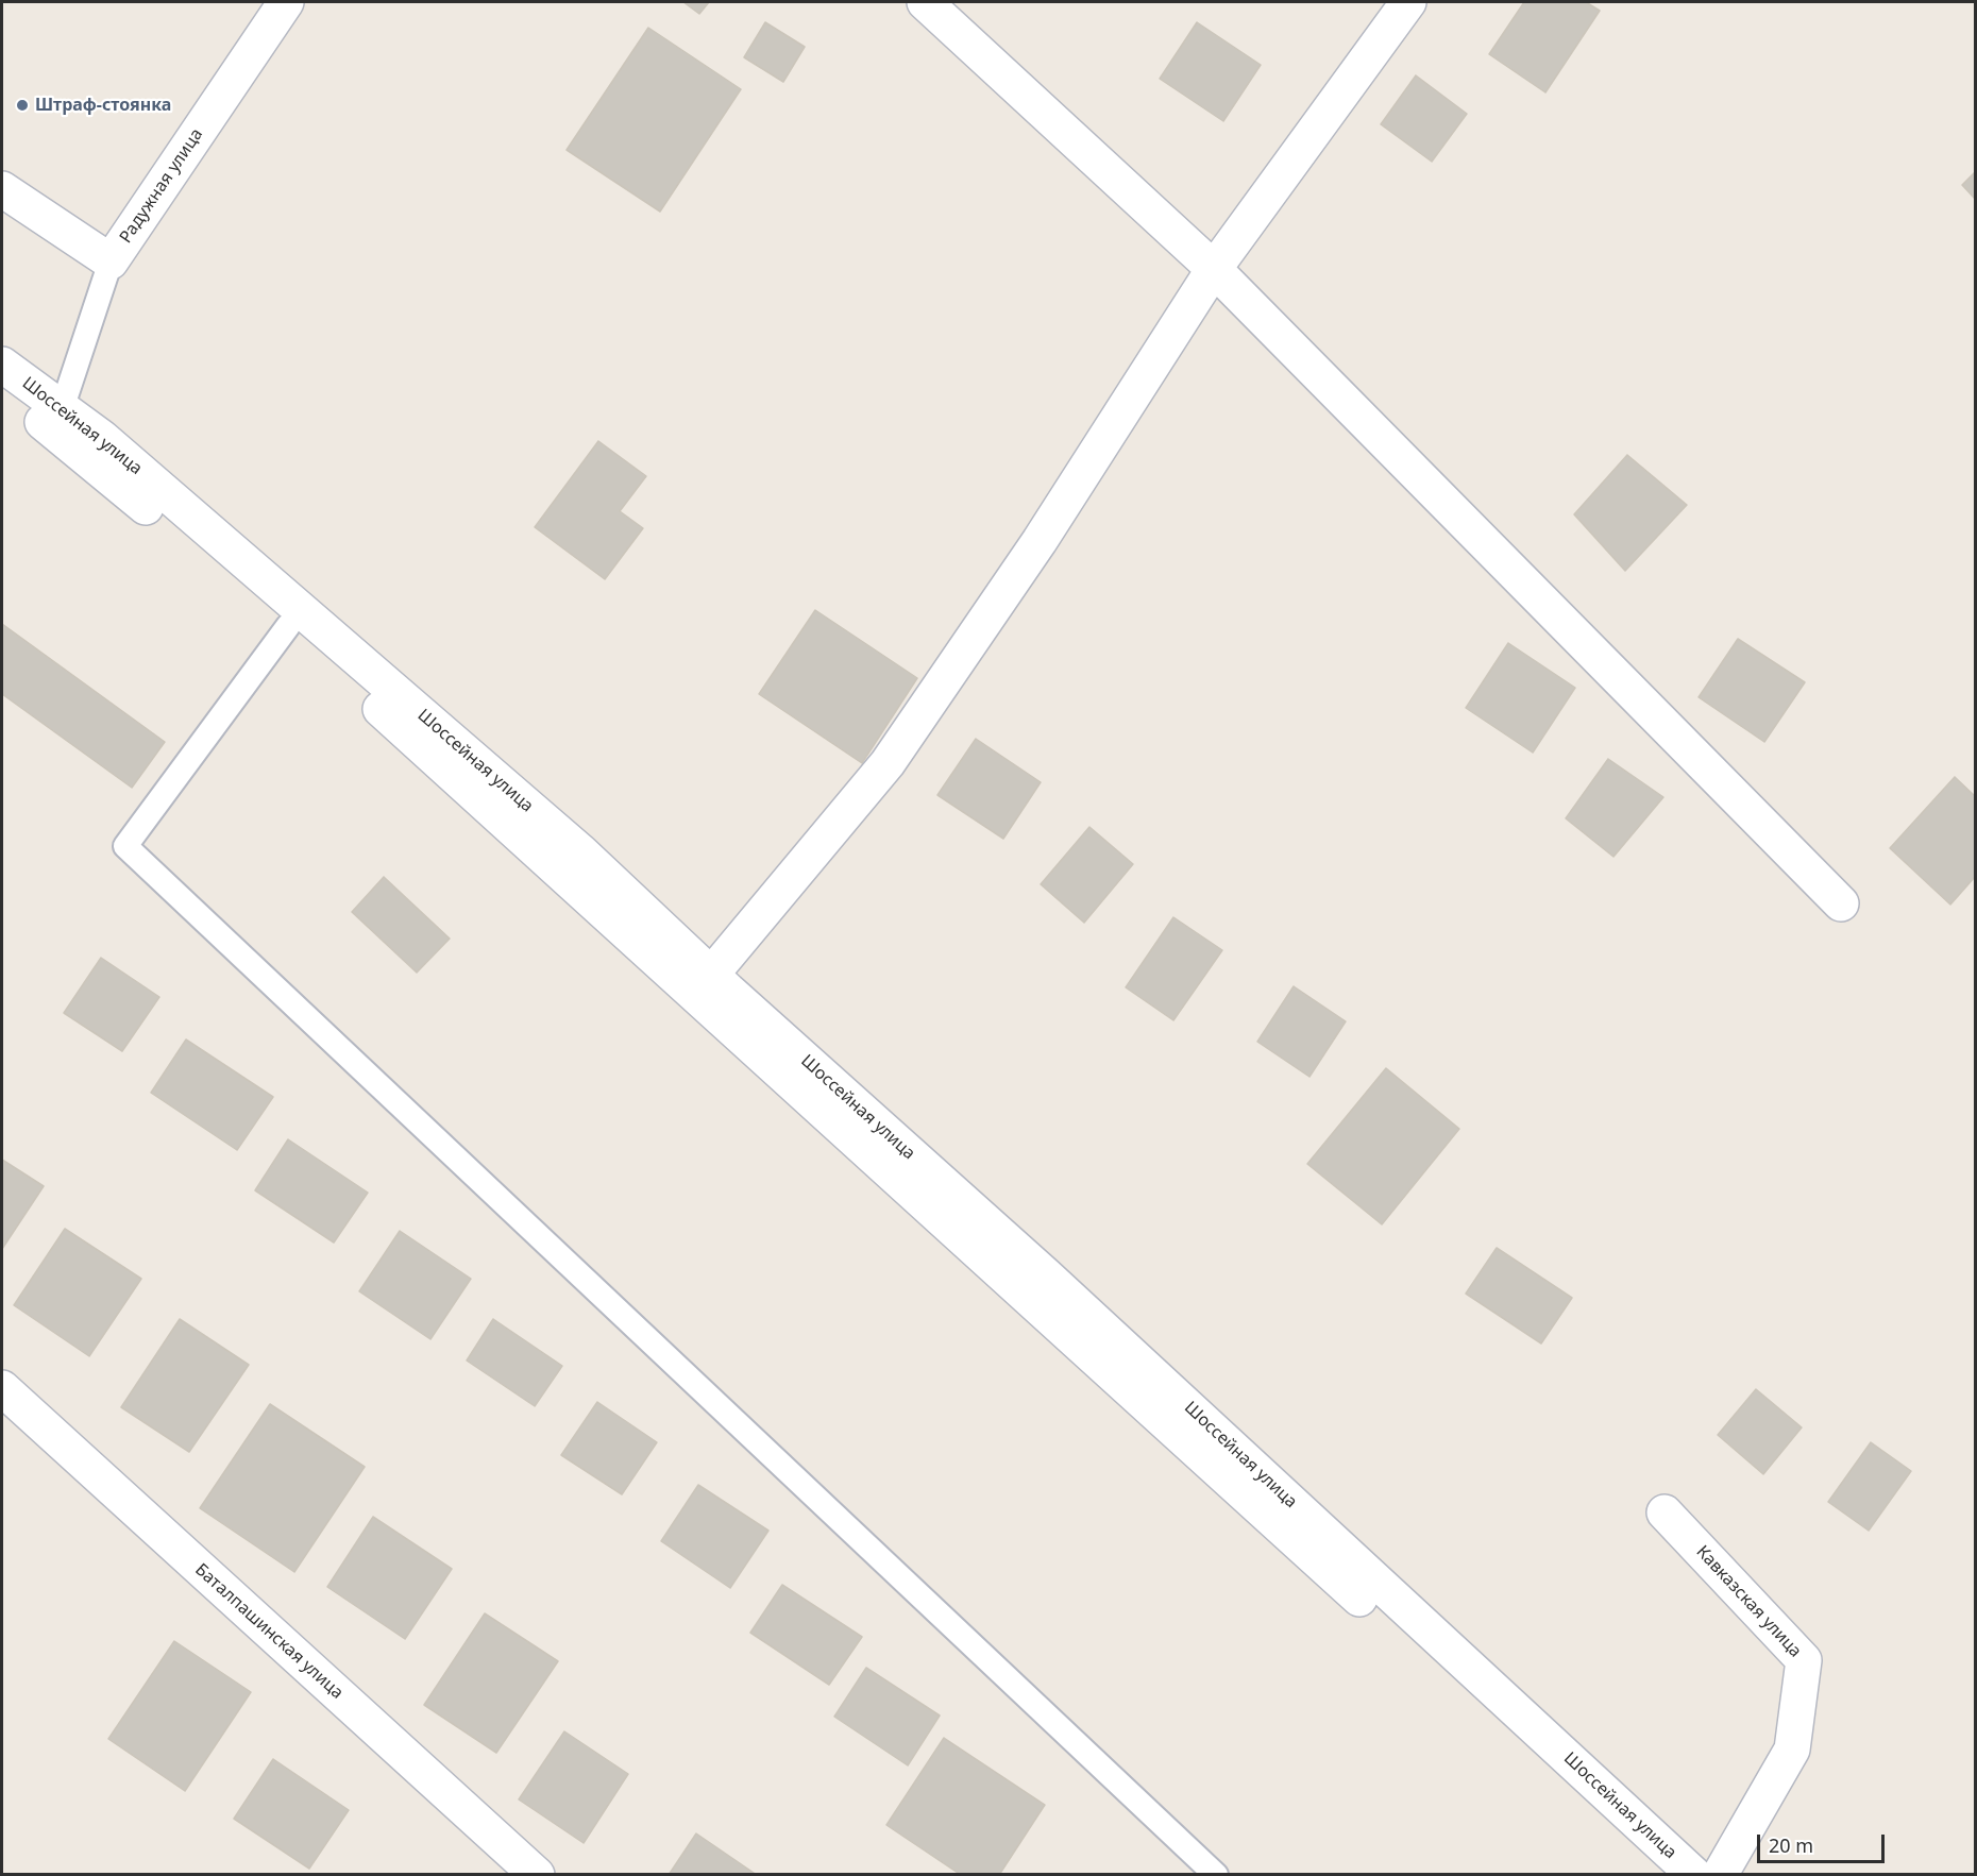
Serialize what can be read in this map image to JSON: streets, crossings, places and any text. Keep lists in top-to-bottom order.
{
  "streets": {
    "main road": [
      "Радужная улица",
      "Шоссейная улица",
      "Кавказская улица",
      "Баталпашинская улица"
    ]
  },
  "places": ["Штраф-стоянка"],
  "scale_bar": "20 m"
}
